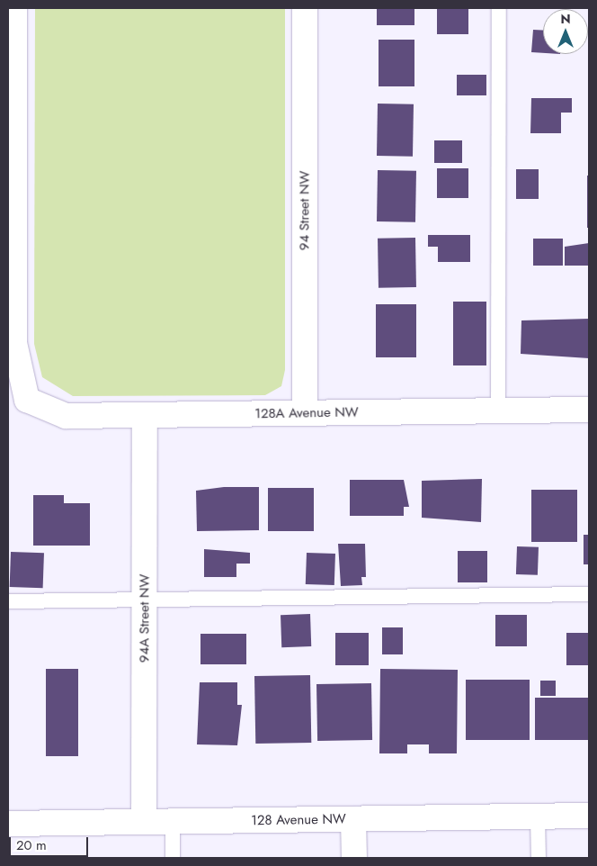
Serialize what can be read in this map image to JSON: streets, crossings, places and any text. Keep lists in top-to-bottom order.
{
  "streets": {
    "street": [
      "94 Street NW",
      "128A Avenue NW",
      "94A Street NW",
      "128 Avenue NW"
    ]
  },
  "crossings": [
    ["94 Street NW", "128A Avenue NW"],
    ["128A Avenue NW", "94A Street NW"],
    ["94A Street NW", "128 Avenue NW"]
  ],
  "scale_bar": "20 m",
  "north": "top"
}
